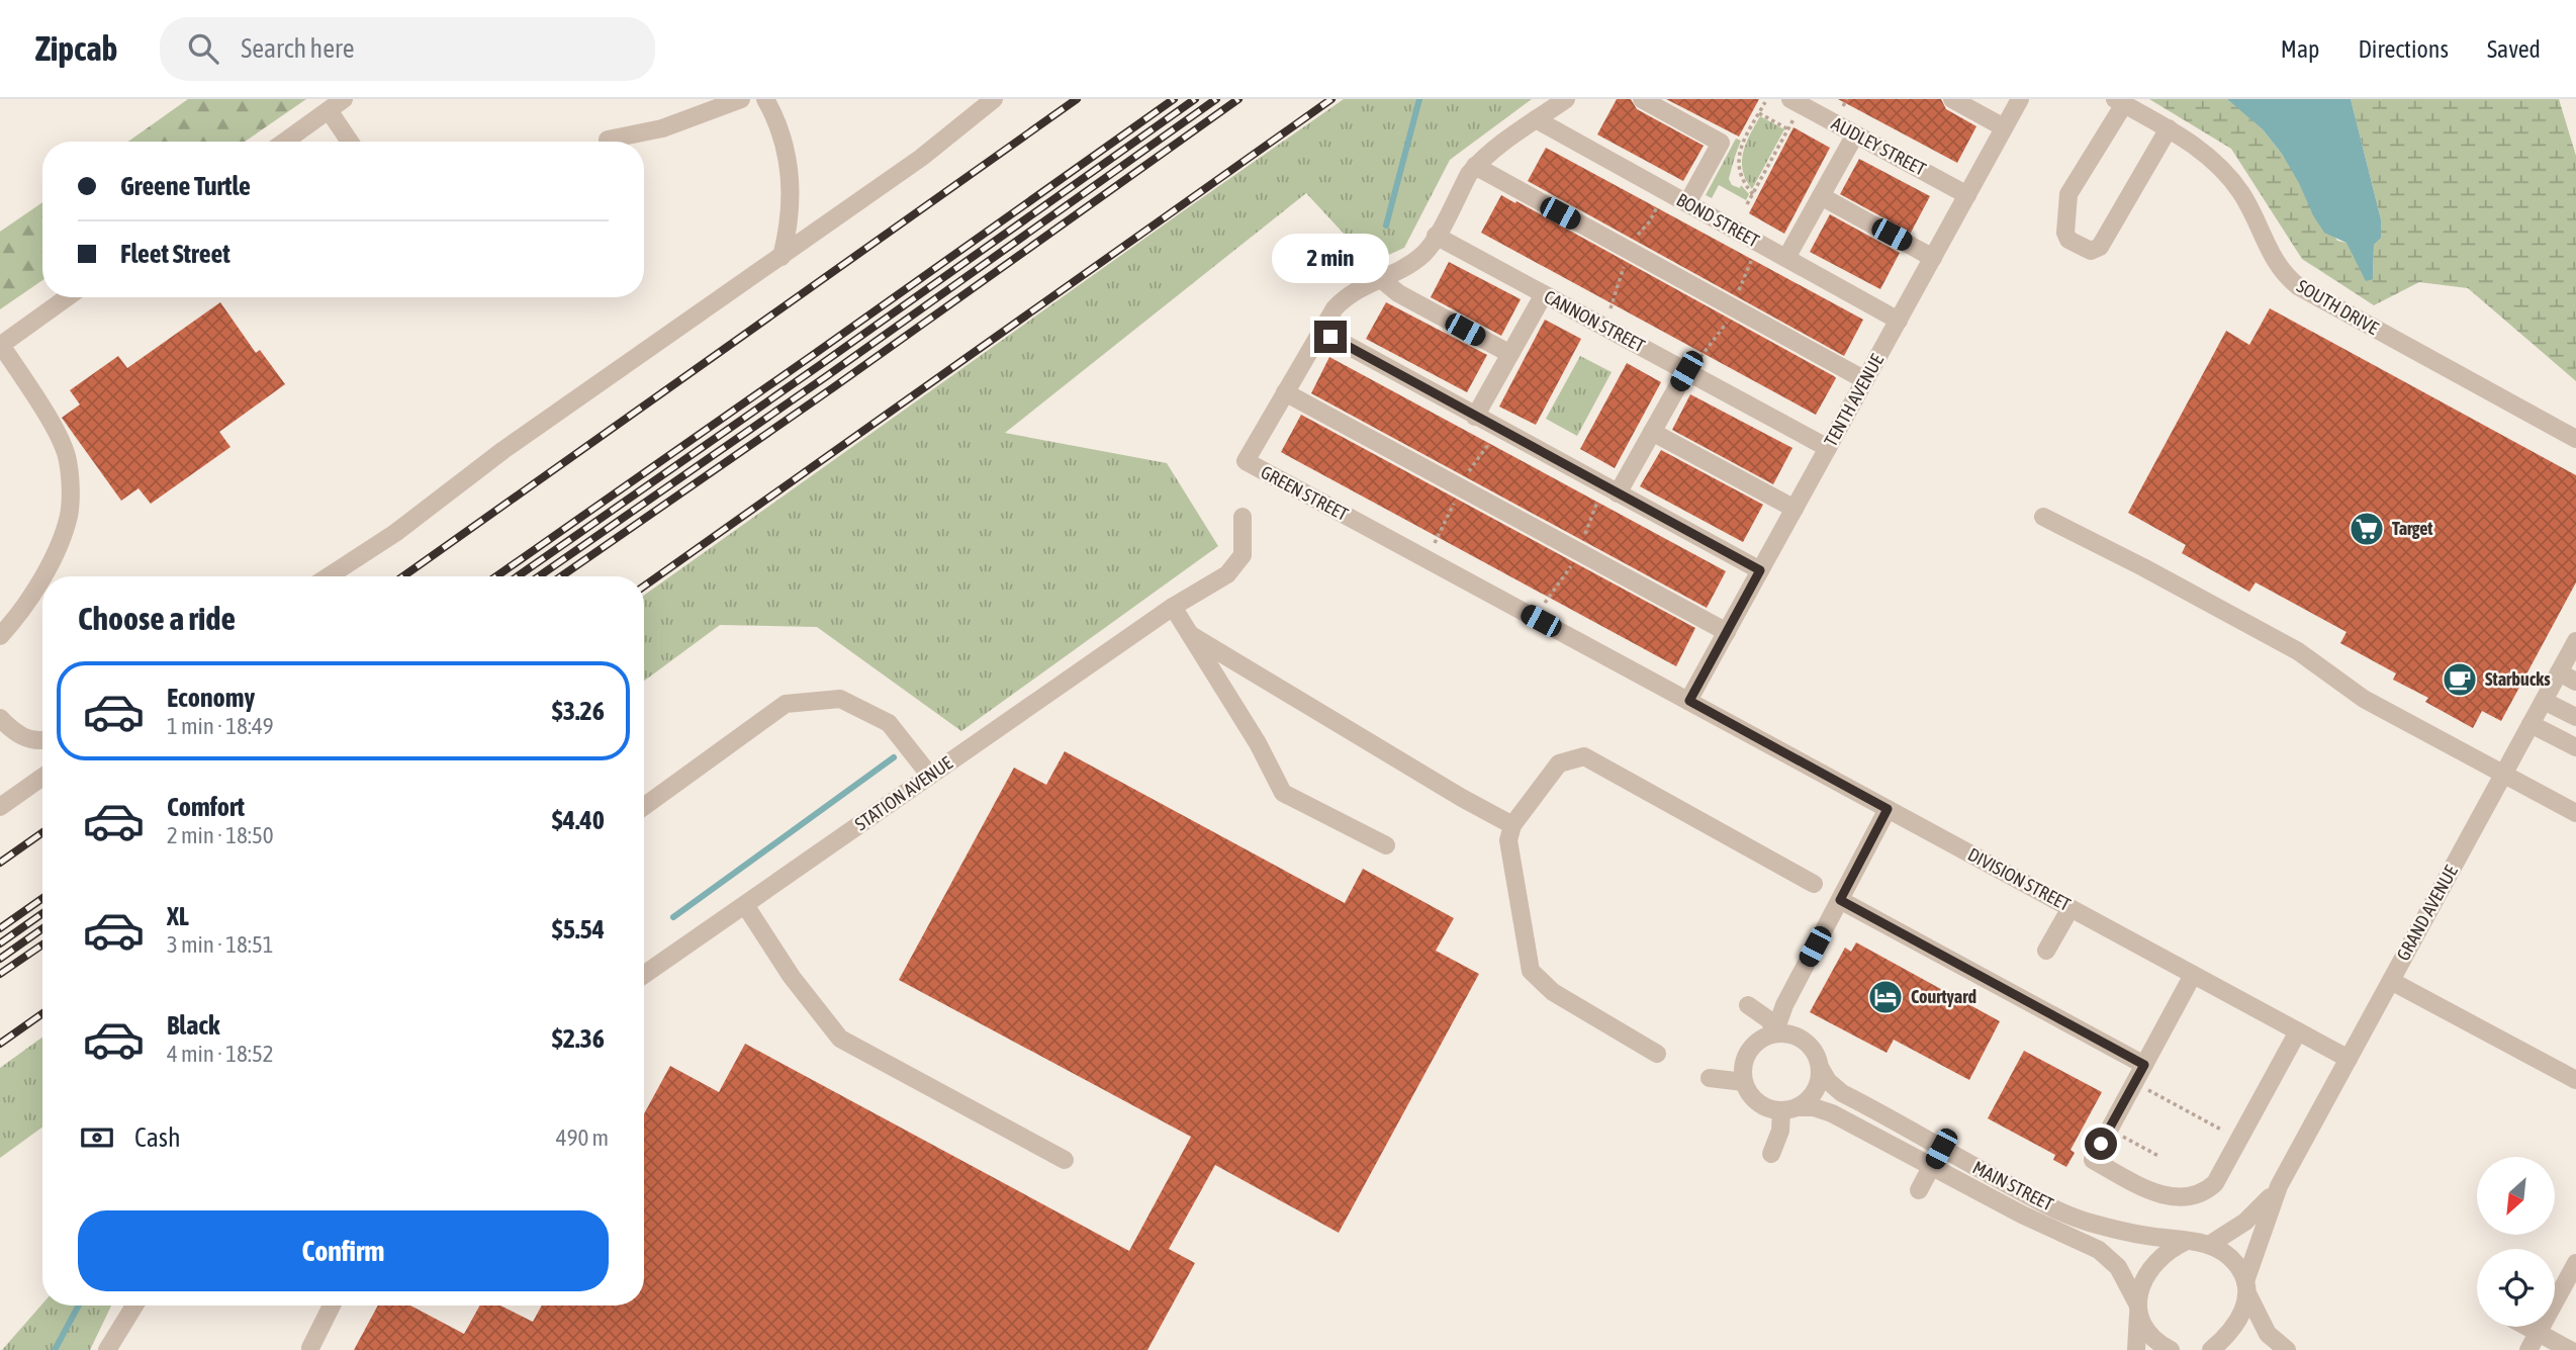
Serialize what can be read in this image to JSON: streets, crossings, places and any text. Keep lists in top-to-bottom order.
{
  "streets": {
    "street": [
      "AUDLEY STREET",
      "BOND STREET",
      "SOUTH DRIVE",
      "CANNON STREET",
      "TENTH AVENUE",
      "GREEN STREET",
      "STATION AVENUE",
      "DIVISION STREET",
      "GRAND AVENUE",
      "MAIN STREET"
    ]
  },
  "crossings": [
    ["AUDLEY STREET", "TENTH AVENUE"],
    ["BOND STREET", "TENTH AVENUE"],
    ["BOND STREET", "GREEN STREET"],
    ["CANNON STREET", "TENTH AVENUE"],
    ["CANNON STREET", "GREEN STREET"],
    ["TENTH AVENUE", "GREEN STREET"],
    ["TENTH AVENUE", "DIVISION STREET"],
    ["GREEN STREET", "DIVISION STREET"],
    ["DIVISION STREET", "GRAND AVENUE"],
    ["GRAND AVENUE", "MAIN STREET"]
  ],
  "places": {
    "supermarket": ["Target"],
    "cafe": ["Starbucks"],
    "hotel": ["Courtyard"]
  },
  "north": "bottom left",
  "page": {
    "header": "Zipcab",
    "search": "Search here",
    "nav": ["Map", "Directions", "Saved"],
    "banner": ["Greene Turtle", "Fleet Street"],
    "bubble": "2 min",
    "heading": "Choose a ride",
    "list": [
      {
        "name": "Economy",
        "note": "1 min · 18:49",
        "value": "$3.26"
      },
      {
        "name": "Comfort",
        "note": "2 min · 18:50",
        "value": "$4.40"
      },
      {
        "name": "XL",
        "note": "3 min · 18:51",
        "value": "$5.54"
      },
      {
        "name": "Black",
        "note": "4 min · 18:52",
        "value": "$2.36"
      }
    ],
    "pay": ["Cash", "490 m"],
    "buttons": "Confirm"
  }
}
